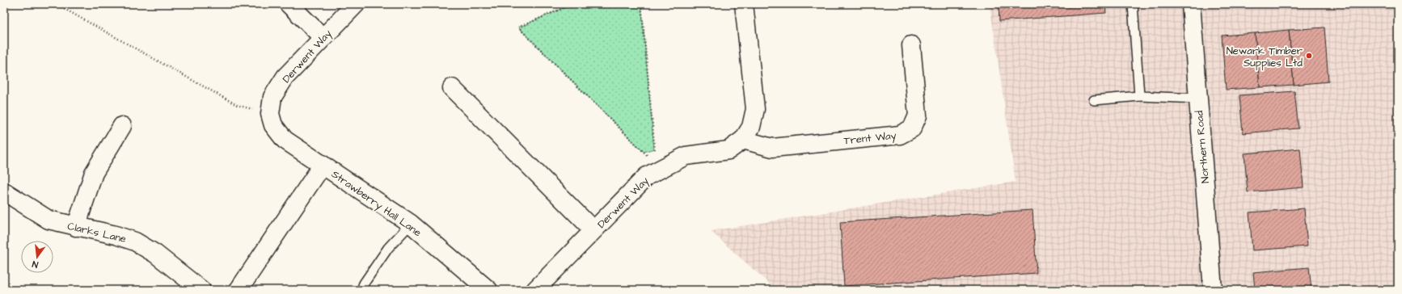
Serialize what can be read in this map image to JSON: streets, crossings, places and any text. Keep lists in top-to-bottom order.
{
  "streets": {
    "street": [
      "Derwent Way",
      "Trent Way",
      "Northern Road",
      "Strawberry Hall Lane",
      "Clarks Lane"
    ]
  },
  "crossings": [
    ["Derwent Way", "Trent Way"],
    ["Derwent Way", "Strawberry Hall Lane"]
  ],
  "places": ["Newark Timber Supplies Ltd"],
  "north": "bottom"
}
